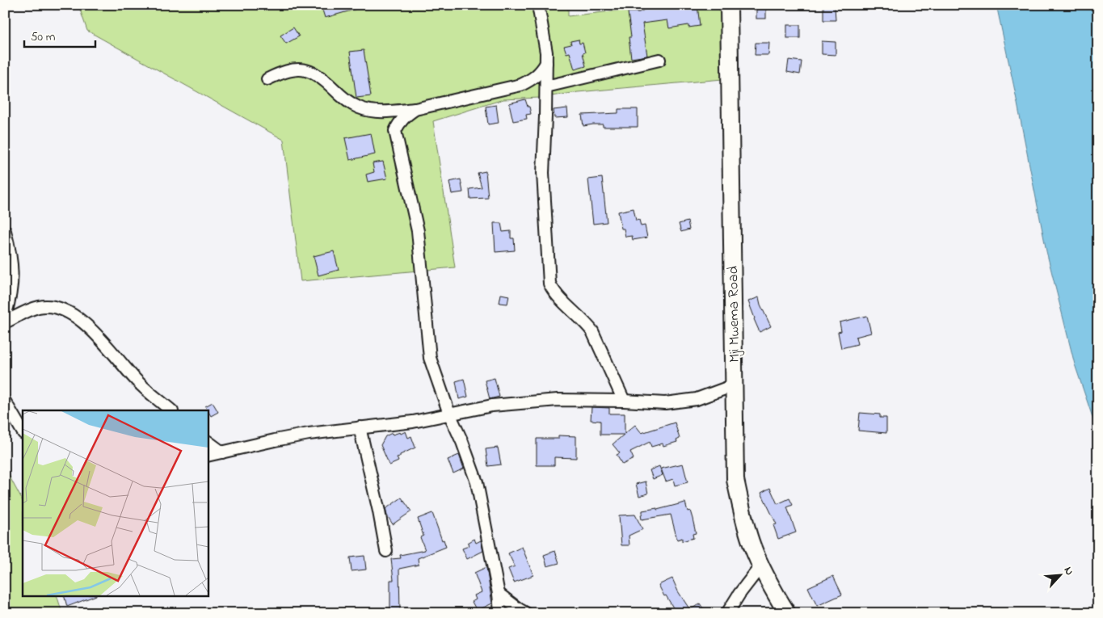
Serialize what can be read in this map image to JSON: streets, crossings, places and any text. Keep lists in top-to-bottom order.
{
  "streets": {
    "main road": ["Mji Mwema Road"]
  },
  "scale_bar": "50 m",
  "north": "top right"
}
